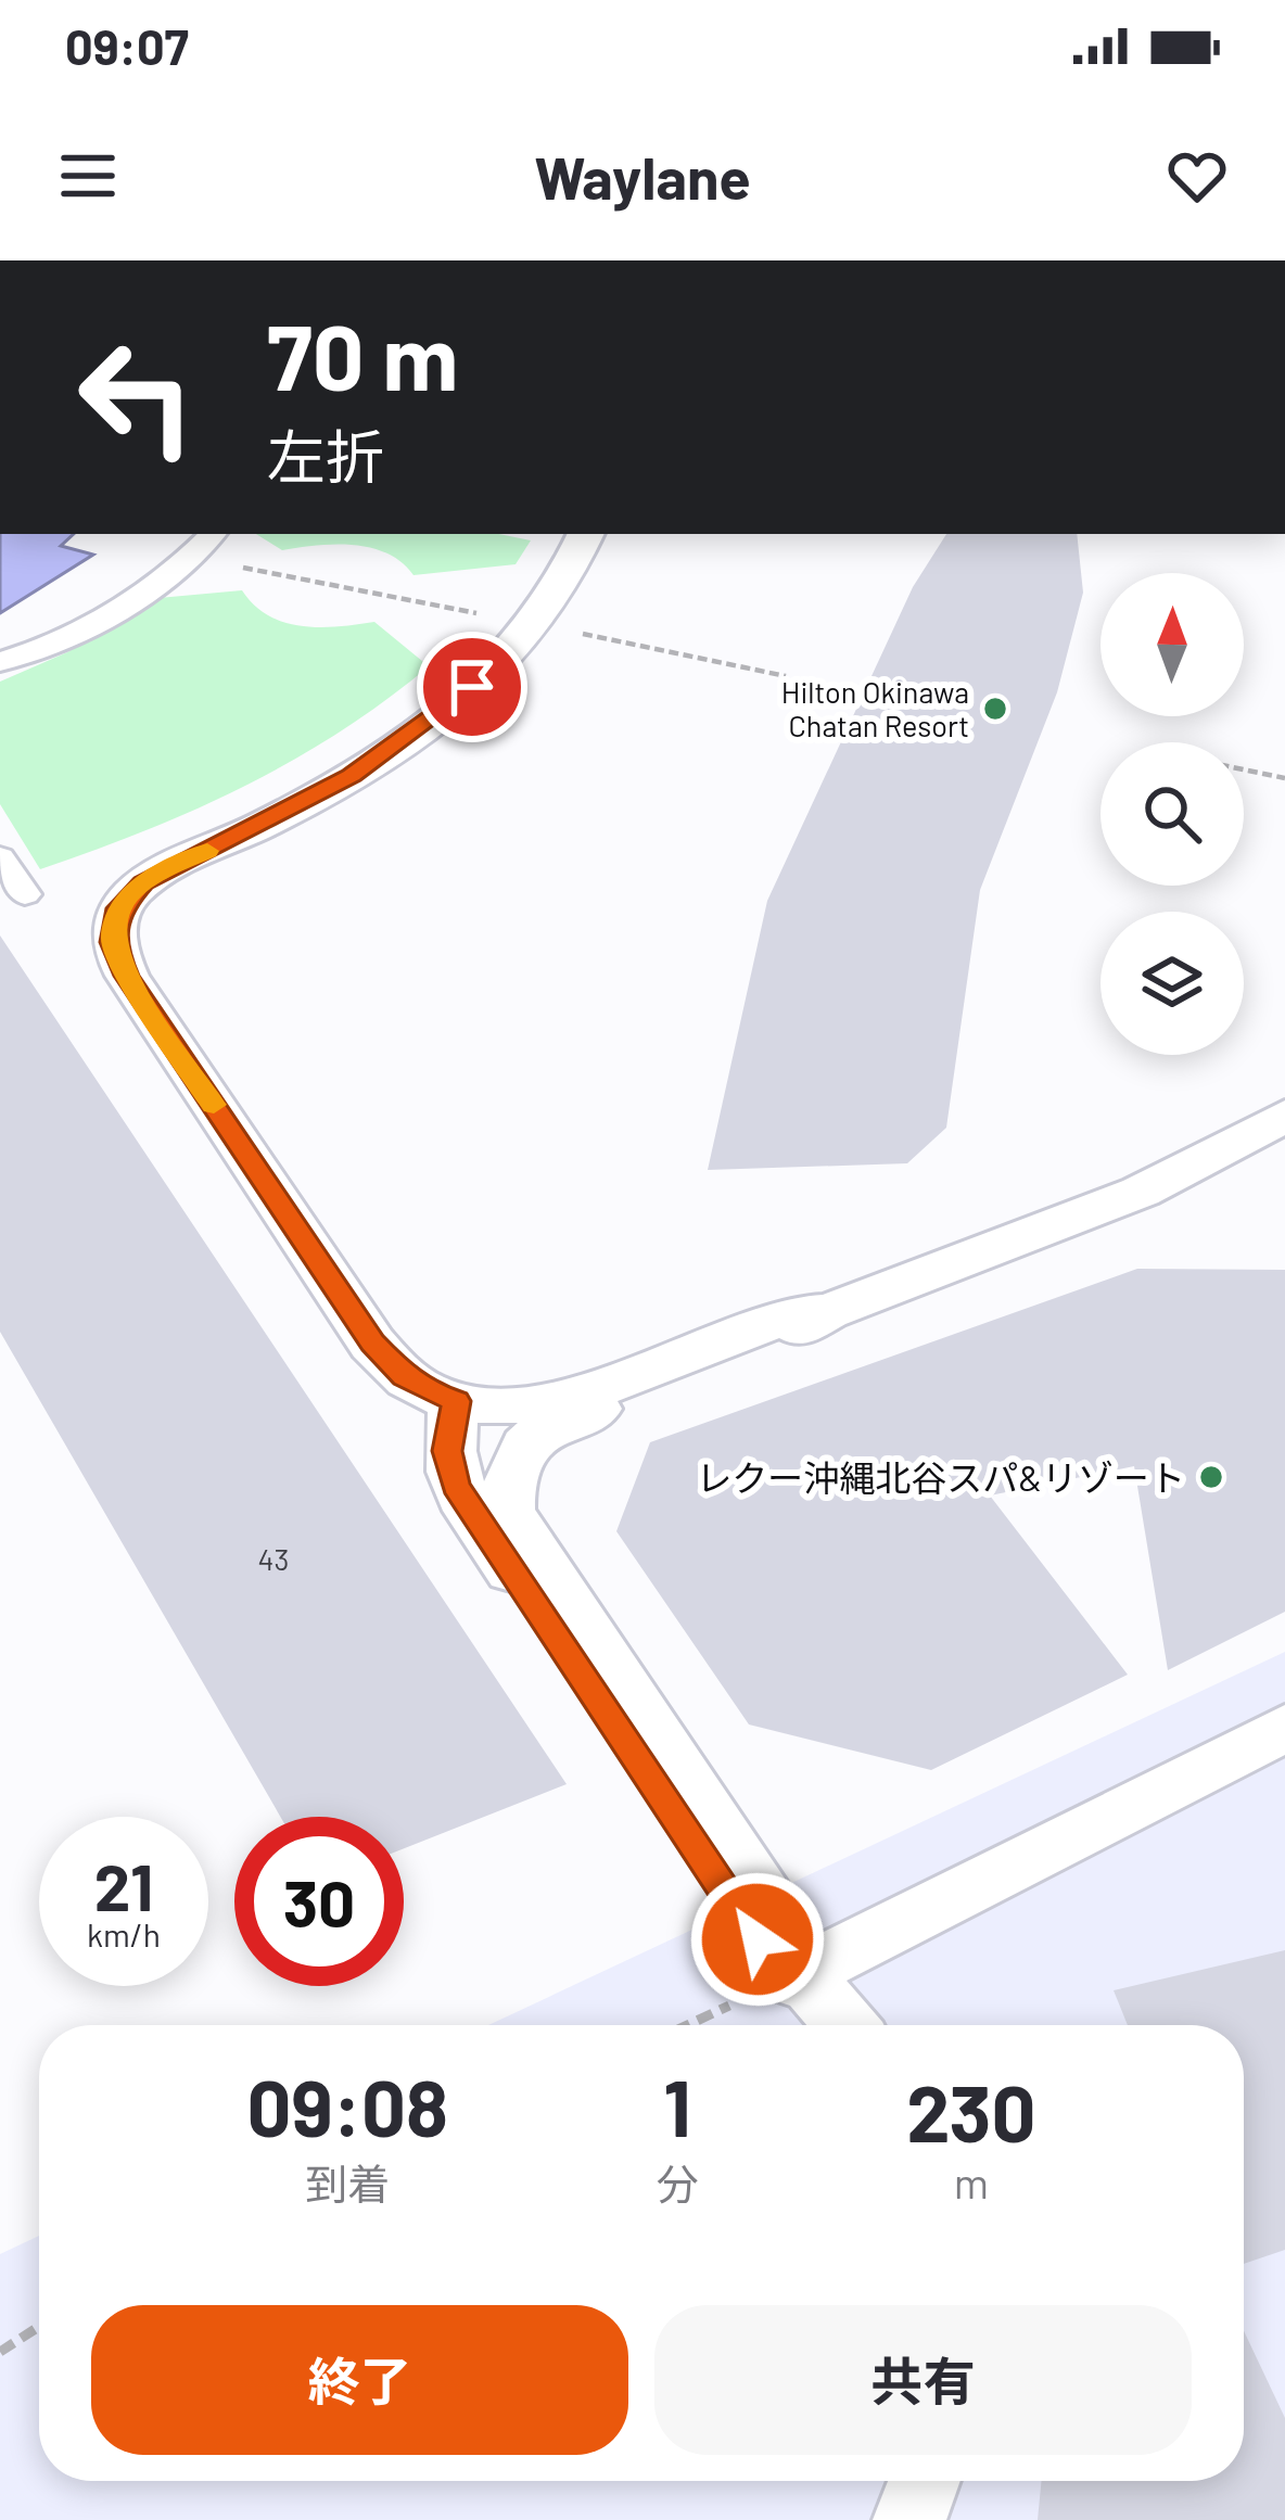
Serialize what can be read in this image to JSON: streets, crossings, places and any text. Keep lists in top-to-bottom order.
{
  "places": ["Hilton Okinawa Chatan Resort", "レクー沖縄北谷スパ&リゾート"],
  "house_numbers": ["43"],
  "north": "top",
  "page": {
    "status": "09:07",
    "header": "Waylane",
    "turn": ["70 m", "左折"],
    "speed": "21 km/h",
    "limit": "30",
    "eta": [
      "09:08",
      "到着",
      "1",
      "分",
      "230",
      "m"
    ],
    "buttons": ["終了", "共有"]
  }
}
